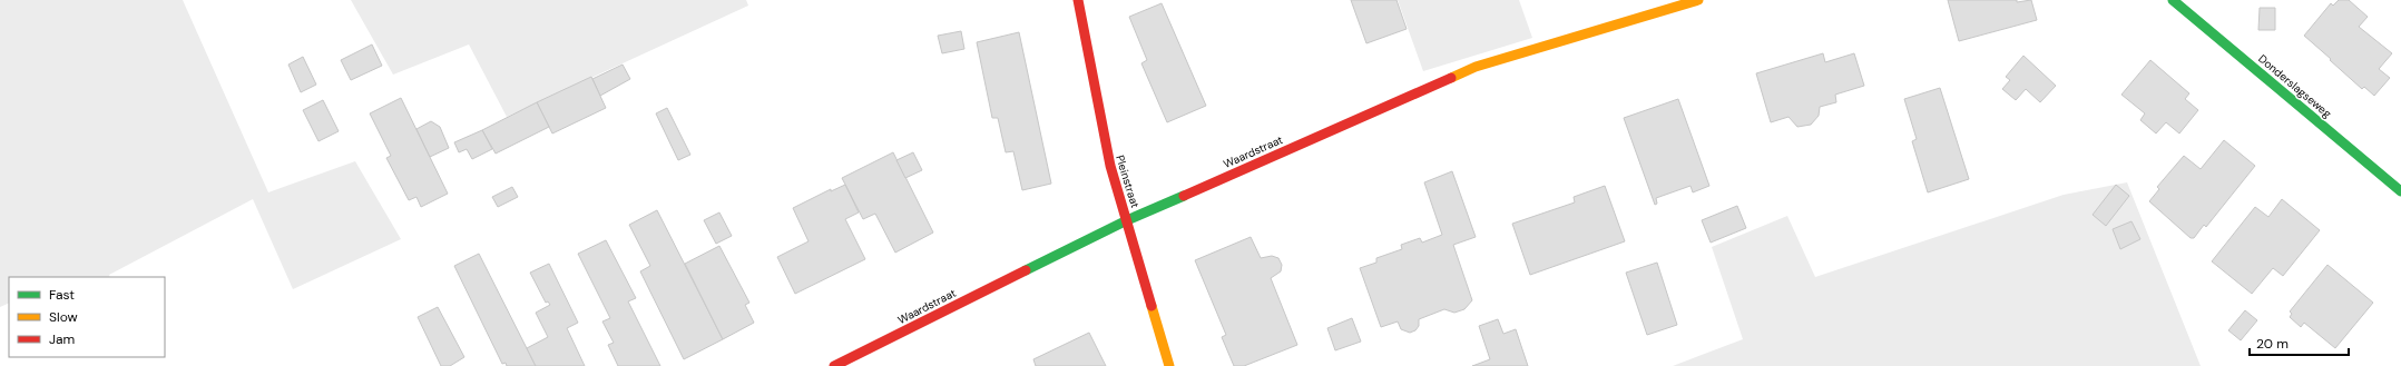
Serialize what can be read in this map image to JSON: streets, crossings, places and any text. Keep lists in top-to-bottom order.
{
  "streets": {
    "street": ["Donderslagseweg", "Waardstraat", "Pleinstraat"]
  },
  "crossings": [
    ["Waardstraat", "Pleinstraat"]
  ],
  "legend": ["Fast", "Slow", "Jam"],
  "scale_bar": "20 m"
}
